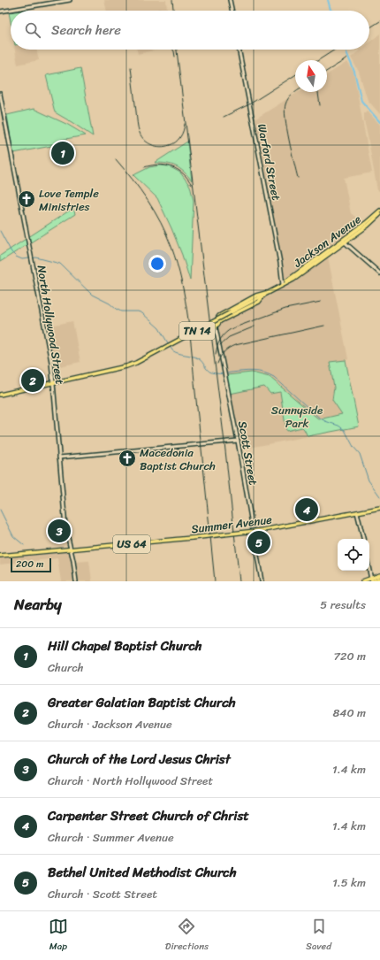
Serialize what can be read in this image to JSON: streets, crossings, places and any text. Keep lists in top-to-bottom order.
{
  "streets": {
    "main road": [
      "Warford Street",
      "Jackson Avenue",
      "North Hollywood Street",
      "TN 14",
      "Scott Street",
      "Summer Avenue",
      "US 64"
    ]
  },
  "crossings": [
    ["Warford Street", "Jackson Avenue"],
    ["Jackson Avenue", "North Hollywood Street"],
    ["North Hollywood Street", "Summer Avenue"]
  ],
  "parks": ["Sunnyside Park"],
  "places": {
    "church": ["Love Temple Ministries", "Macedonia Baptist Church"]
  },
  "scale_bar": "200 m",
  "north": "top",
  "page": {
    "search": "Search here",
    "pins": [
      "1",
      "2",
      "4",
      "3",
      "5"
    ],
    "scale": "200 m",
    "heading": ["Nearby", "5 results"],
    "list": [
      {
        "mark": "1",
        "name": "Hill Chapel Baptist Church",
        "note": "Church",
        "value": "720 m"
      },
      {
        "mark": "2",
        "name": "Greater Galatian Baptist Church",
        "note": "Church · Jackson Avenue",
        "value": "840 m"
      },
      {
        "mark": "3",
        "name": "Church of the Lord Jesus Christ",
        "note": "Church · North Hollywood Street",
        "value": "1.4 km"
      },
      {
        "mark": "4",
        "name": "Carpenter Street Church of Christ",
        "note": "Church · Summer Avenue",
        "value": "1.4 km"
      },
      {
        "mark": "5",
        "name": "Bethel United Methodist Church",
        "note": "Church · Scott Street",
        "value": "1.5 km"
      }
    ],
    "nav": ["Map", "Directions", "Saved"]
  }
}
